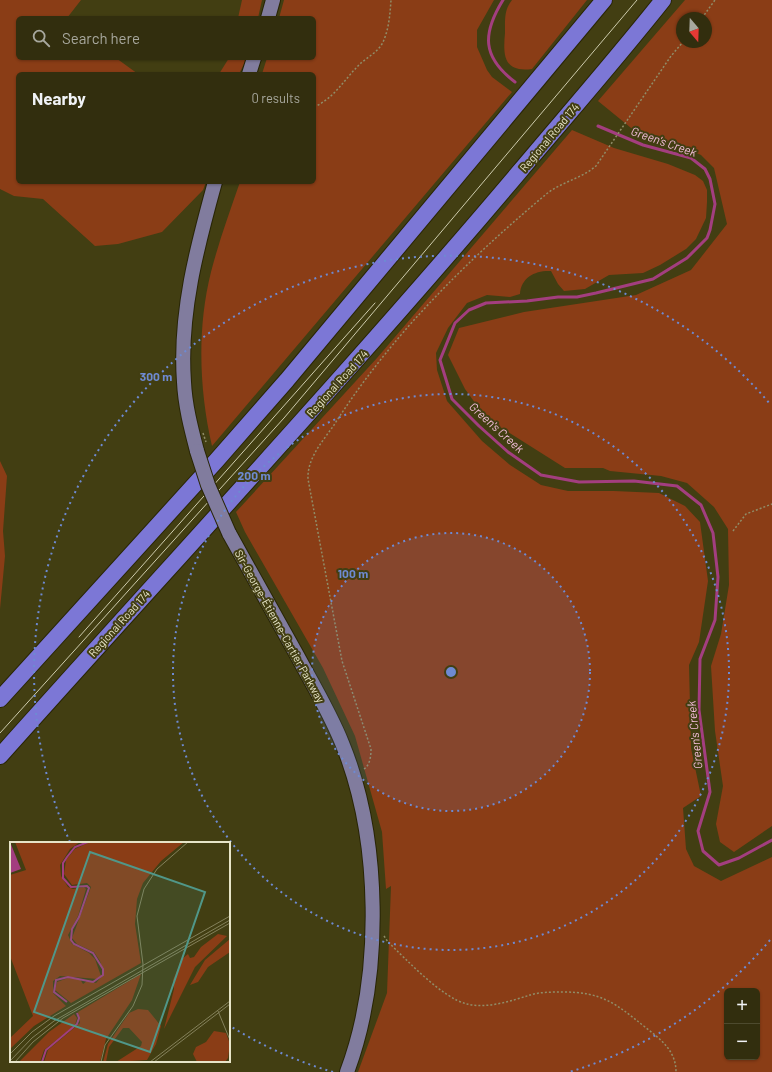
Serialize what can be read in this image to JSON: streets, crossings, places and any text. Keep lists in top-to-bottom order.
{
  "streets": {
    "highway": ["Regional Road 174"],
    "main road": ["Sir-George-Étienne-Cartier Parkway"]
  },
  "water": ["Green's Creek"],
  "north": "bottom",
  "page": {
    "search": "Search here",
    "heading": ["Nearby", "0 results"],
    "map_buttons": ["+", "−"]
  },
  "rings": ["300 m", "200 m", "100 m"]
}
